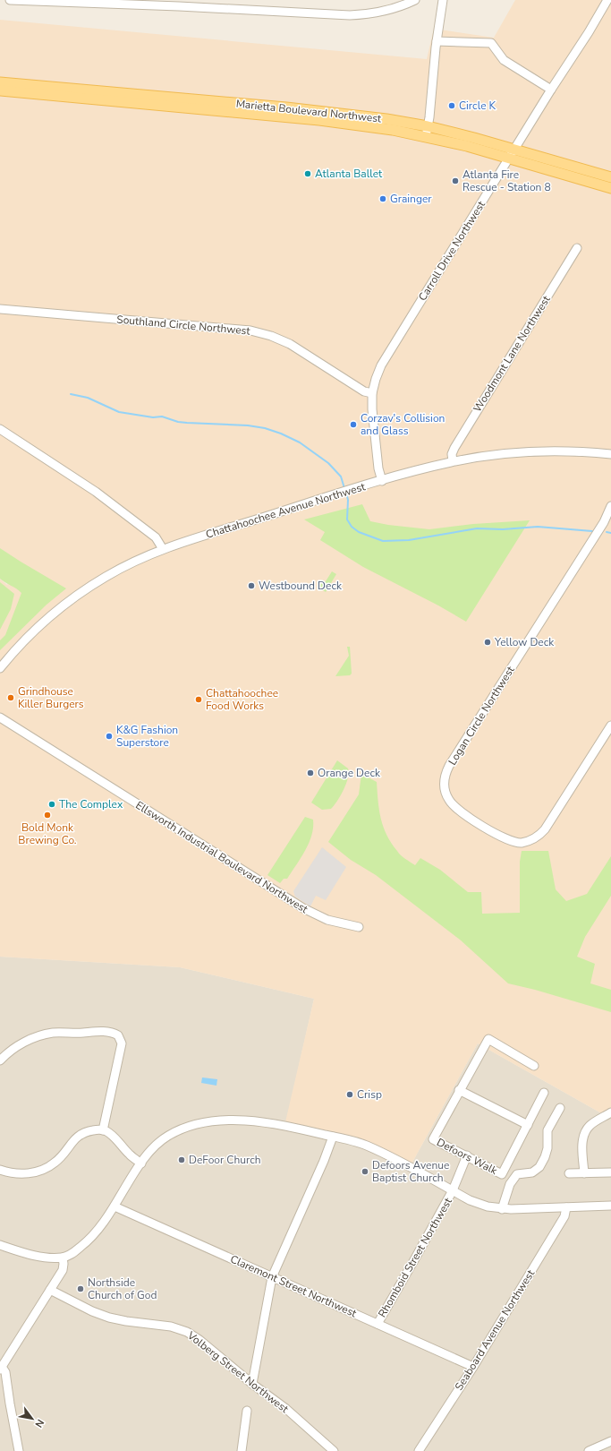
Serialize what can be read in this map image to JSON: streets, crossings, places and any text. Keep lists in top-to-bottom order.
{
  "streets": {
    "main road": ["Marietta Boulevard Northwest"],
    "street": [
      "Carroll Drive Northwest",
      "Southland Circle Northwest",
      "Woodmont Lane Northwest",
      "Chattahoochee Avenue Northwest",
      "Logan Circle Northwest",
      "Ellsworth Industrial Boulevard Northwest",
      "Defoors Walk",
      "Rhomboid Street Northwest",
      "Claremont Street Northwest",
      "Seaboard Avenue Northwest",
      "Volberg Street Northwest"
    ]
  },
  "crossings": [
    ["Carroll Drive Northwest", "Southland Circle Northwest"],
    ["Carroll Drive Northwest", "Chattahoochee Avenue Northwest"],
    ["Woodmont Lane Northwest", "Chattahoochee Avenue Northwest"],
    ["Defoors Walk", "Rhomboid Street Northwest"],
    ["Rhomboid Street Northwest", "Claremont Street Northwest"],
    ["Claremont Street Northwest", "Seaboard Avenue Northwest"]
  ],
  "places": [
    "Circle K",
    "Atlanta Ballet",
    "Atlanta Fire Rescue - Station 8",
    "Grainger",
    "Corzav's Collision and Glass",
    "Westbound Deck",
    "Yellow Deck",
    "Grindhouse Killer Burgers",
    "Chattahoochee Food Works",
    "K&G Fashion Superstore",
    "Orange Deck",
    "The Complex",
    "Bold Monk Brewing Co.",
    "Crisp",
    "DeFoor Church",
    "Defoors Avenue Baptist Church",
    "Northside Church of God"
  ],
  "north": "bottom right"
}
